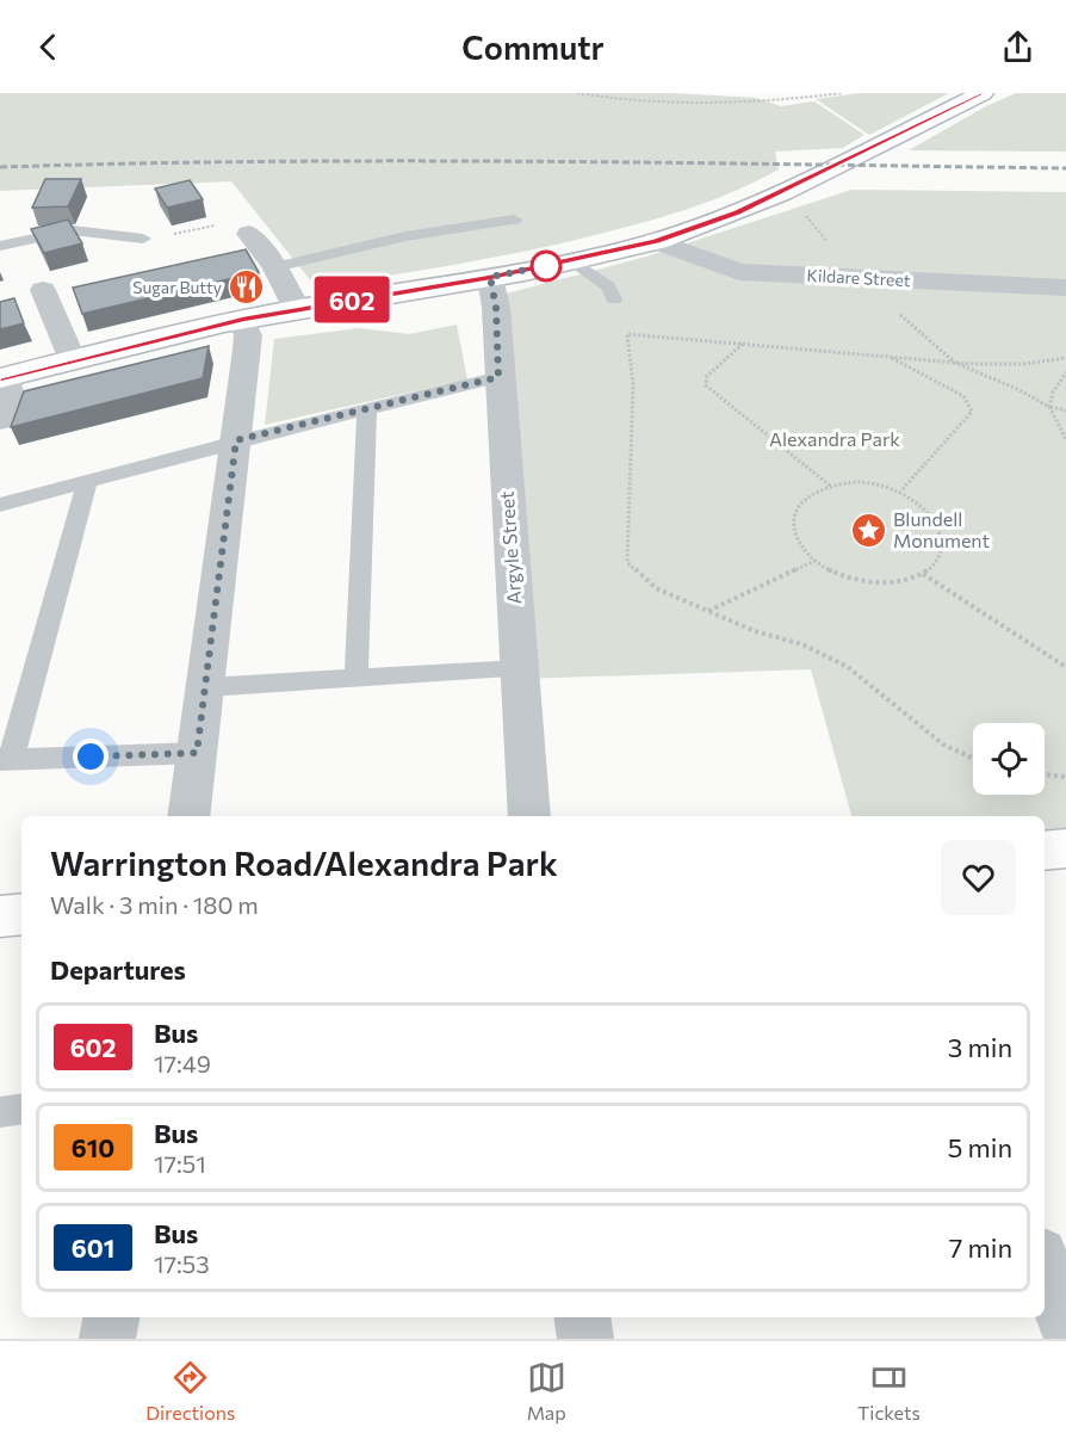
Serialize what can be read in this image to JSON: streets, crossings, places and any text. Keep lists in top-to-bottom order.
{
  "streets": {
    "street": ["Kildare Street", "Argyle Street"]
  },
  "parks": ["Alexandra Park"],
  "places": {
    "restaurant": ["Sugar Butty"],
    "place": ["Blundell Monument"]
  },
  "lines": ["bus line 602"],
  "page": {
    "header": "Commutr",
    "on_map": "602",
    "heading": [
      ["Warrington Road/Alexandra Park", "Walk · 3 min · 180 m"],
      "Departures"
    ],
    "list": [
      {
        "mark": "602",
        "name": "Bus",
        "note": "17:49",
        "value": "3 min"
      },
      {
        "mark": "610",
        "name": "Bus",
        "note": "17:51",
        "value": "5 min"
      },
      {
        "mark": "601",
        "name": "Bus",
        "note": "17:53",
        "value": "7 min"
      }
    ],
    "tabs": ["Directions", "Map", "Tickets"]
  }
}
